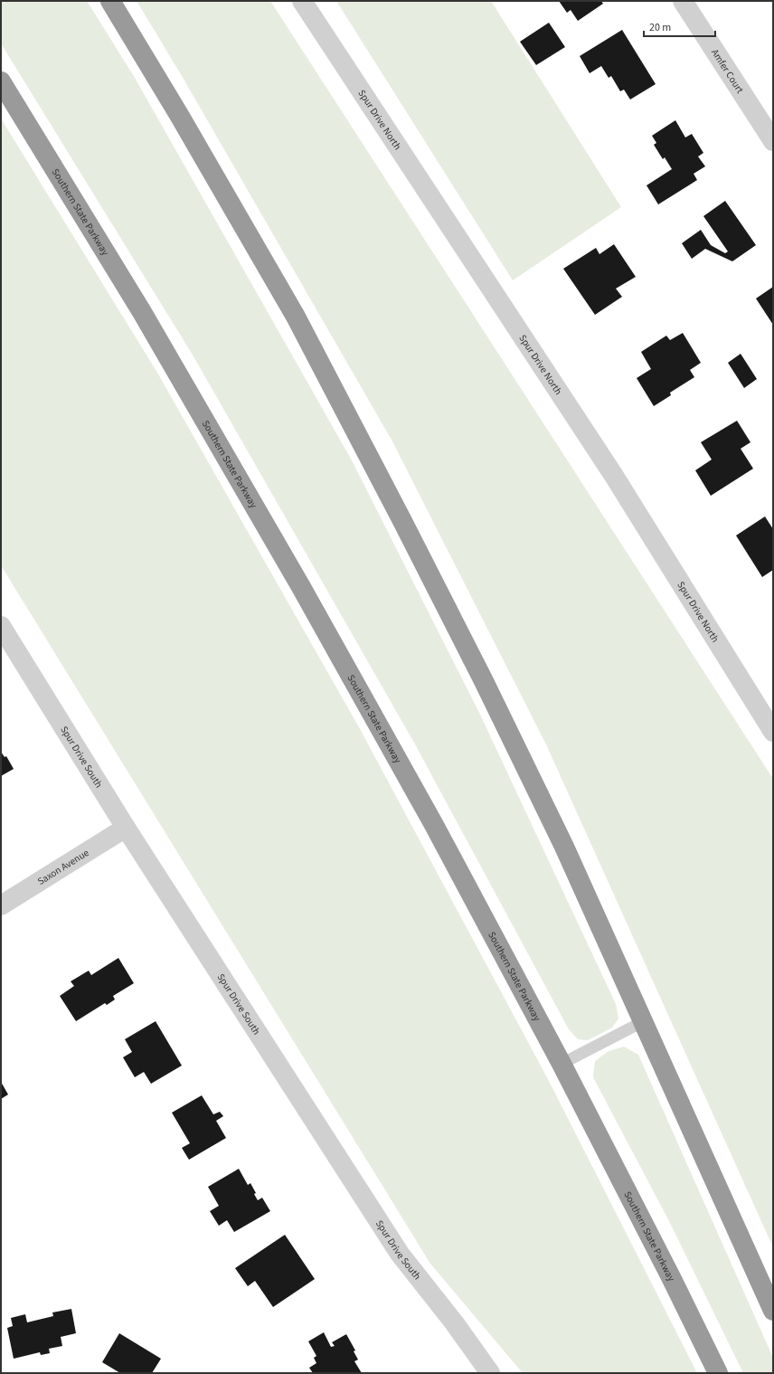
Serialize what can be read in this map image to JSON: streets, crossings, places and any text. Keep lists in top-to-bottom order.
{
  "streets": {
    "highway": ["Southern State Parkway"],
    "street": [
      "Amfer Court",
      "Spur Drive North",
      "Spur Drive South",
      "Saxon Avenue"
    ]
  },
  "crossings": [
    ["Spur Drive South", "Saxon Avenue"]
  ],
  "scale_bar": "20 m"
}
